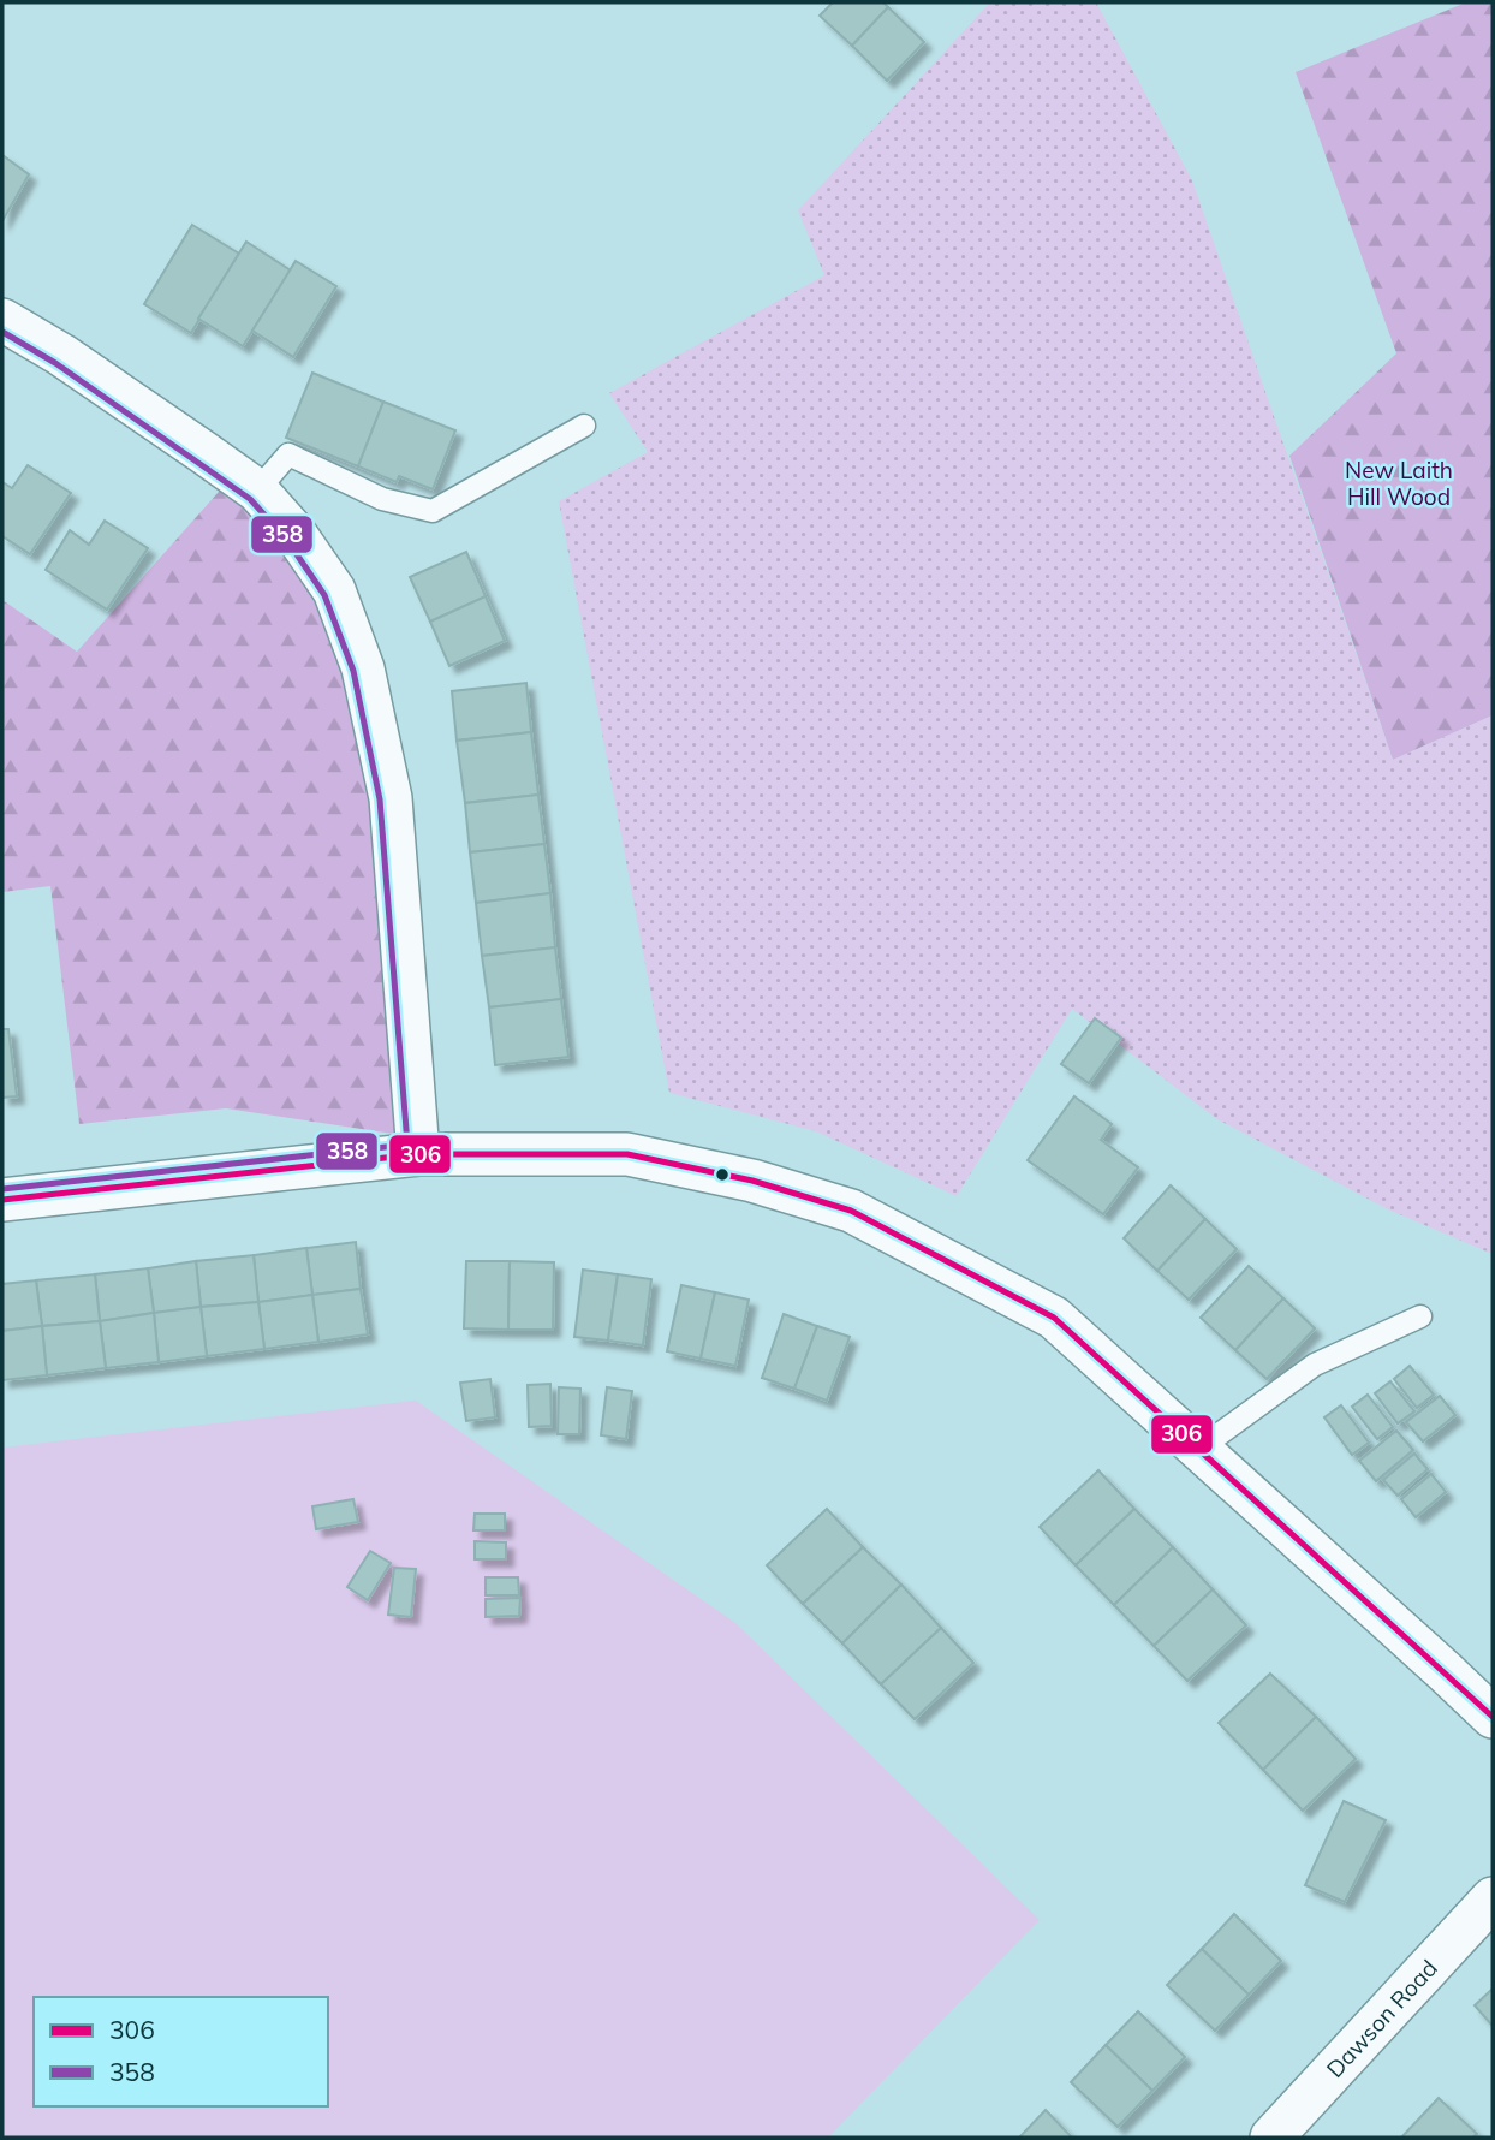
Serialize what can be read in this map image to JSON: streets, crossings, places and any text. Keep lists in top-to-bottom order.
{
  "streets": {
    "street": ["Dawson Road"]
  },
  "parks": ["New Laith Hill Wood"],
  "lines": ["transit line 358", "transit line 306"],
  "legend": ["306", "358"]
}
